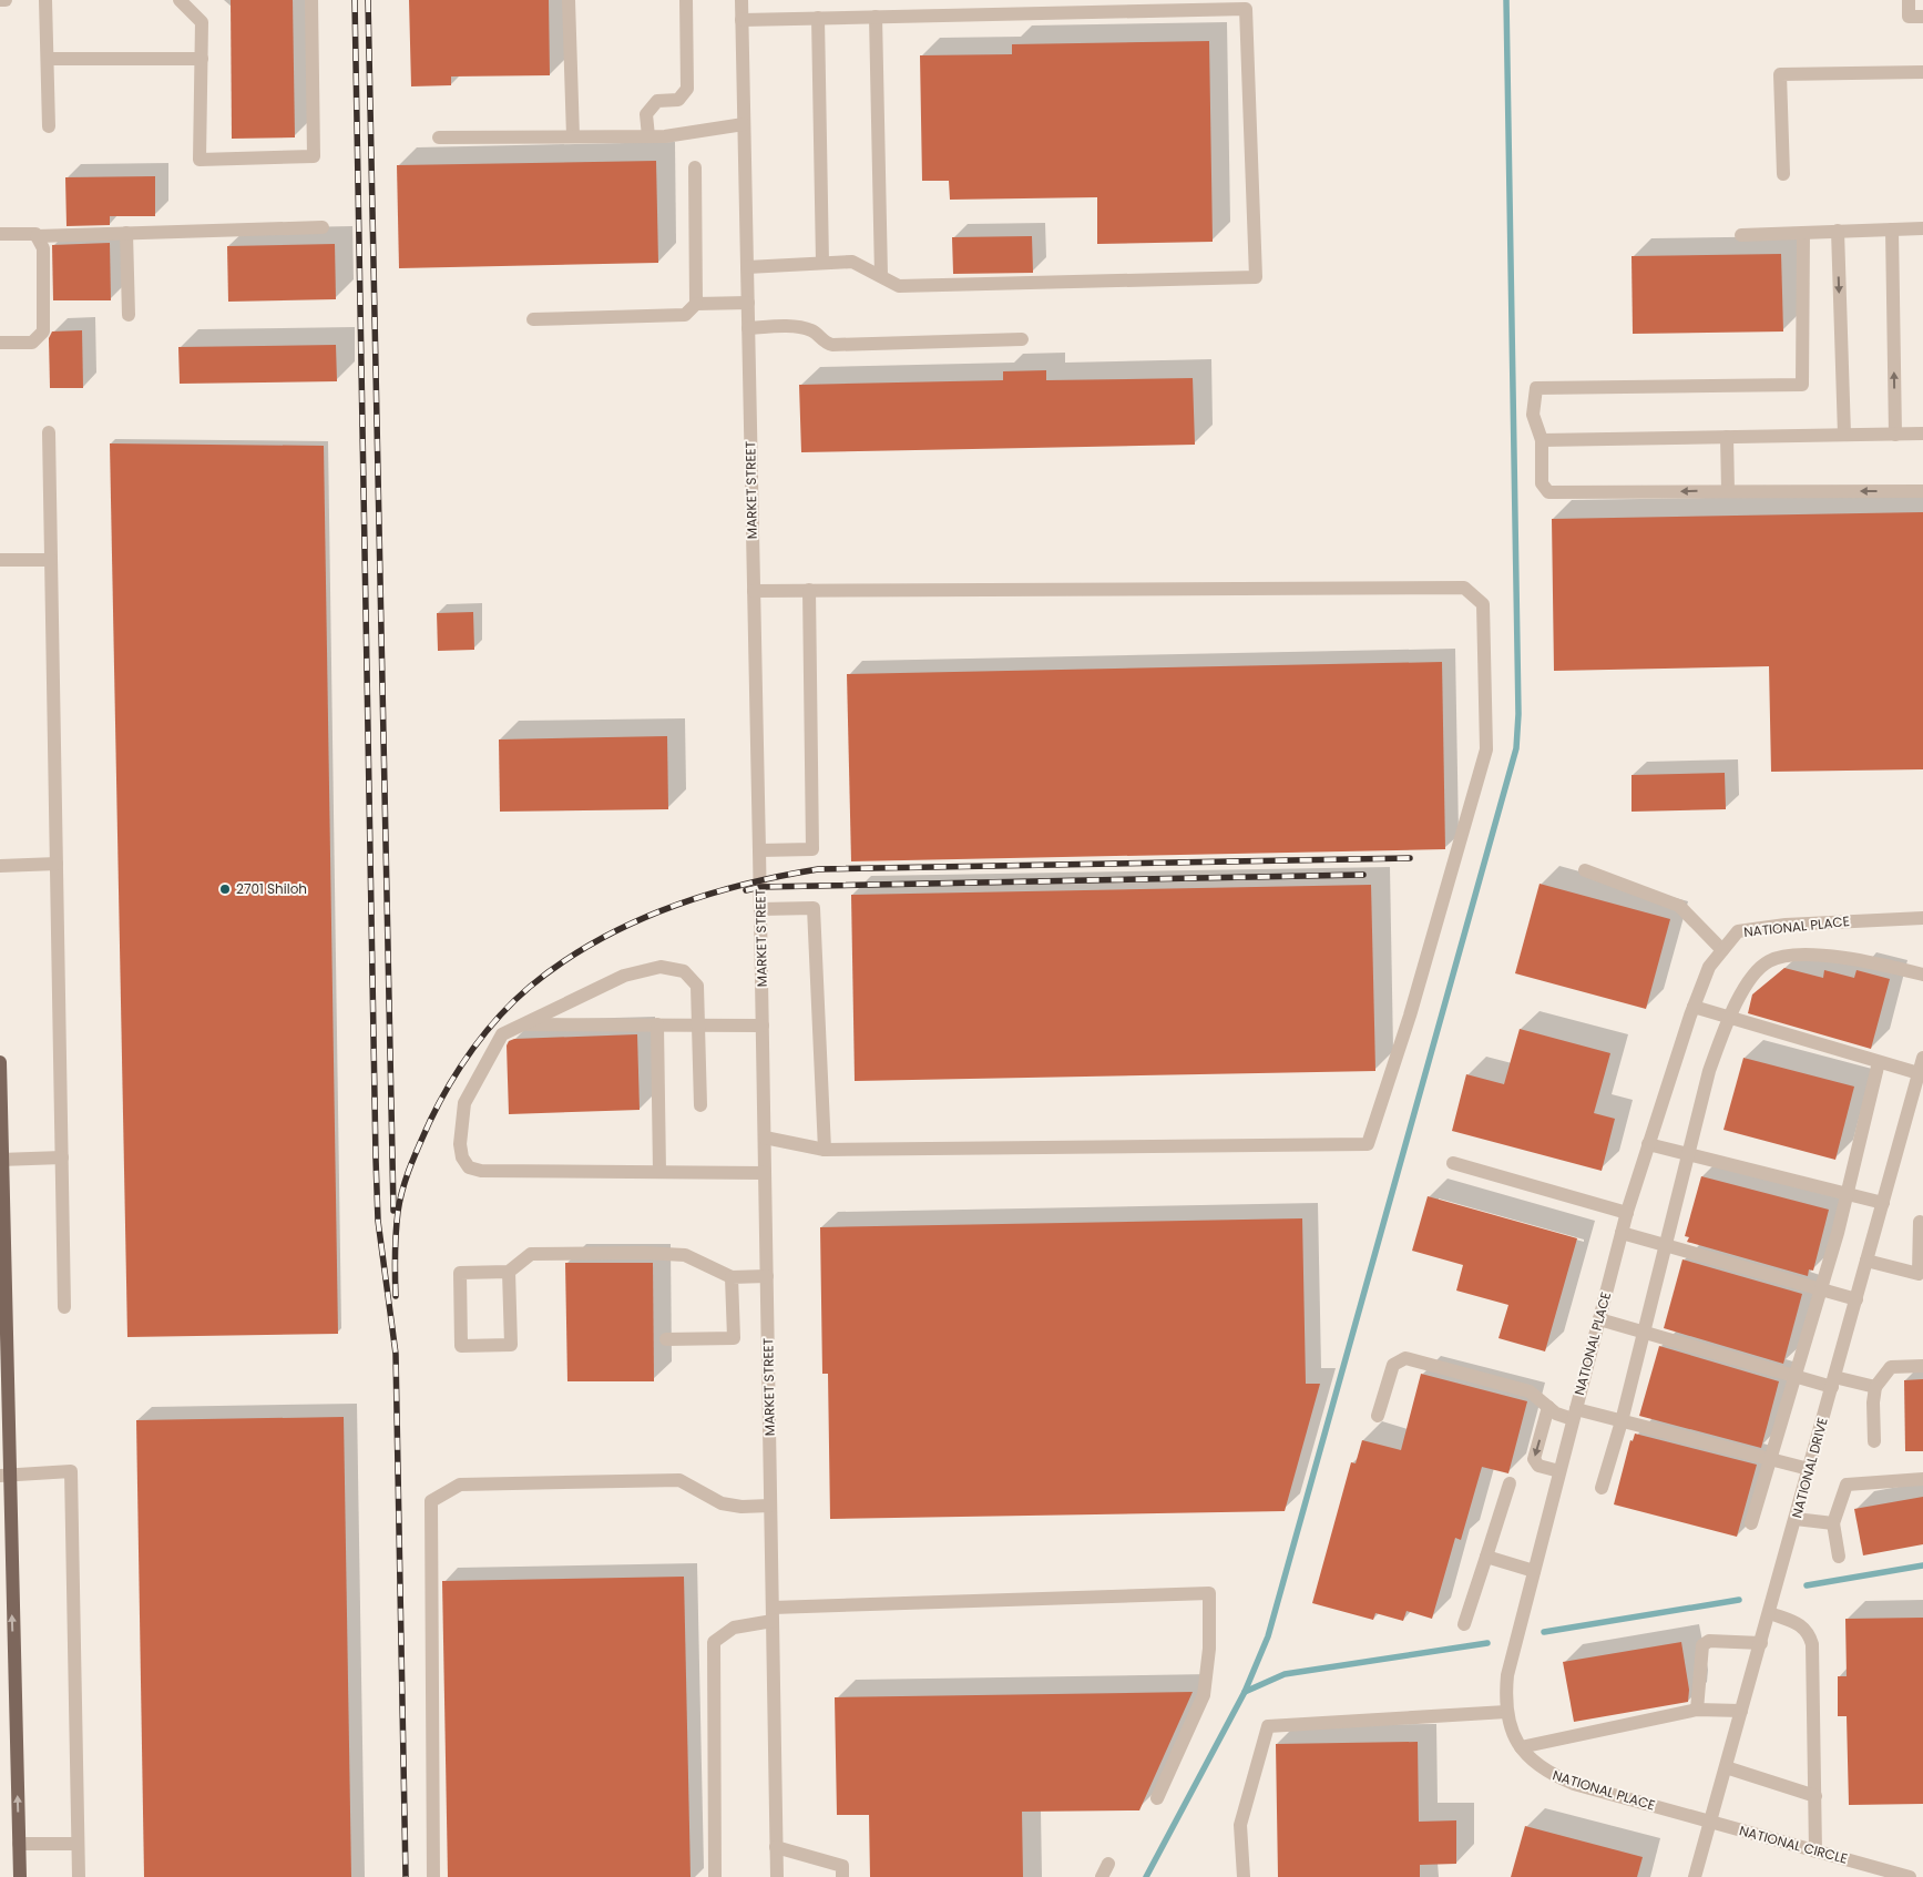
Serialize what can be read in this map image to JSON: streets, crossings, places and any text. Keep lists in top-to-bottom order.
{
  "streets": {
    "street": [
      "MARKET STREET",
      "NATIONAL PLACE",
      "NATIONAL DRIVE",
      "NATIONAL CIRCLE"
    ]
  },
  "crossings": [
    ["NATIONAL PLACE", "NATIONAL DRIVE"],
    ["NATIONAL PLACE", "NATIONAL CIRCLE"],
    ["NATIONAL DRIVE", "NATIONAL CIRCLE"]
  ],
  "places": ["2701 Shiloh"]
}
